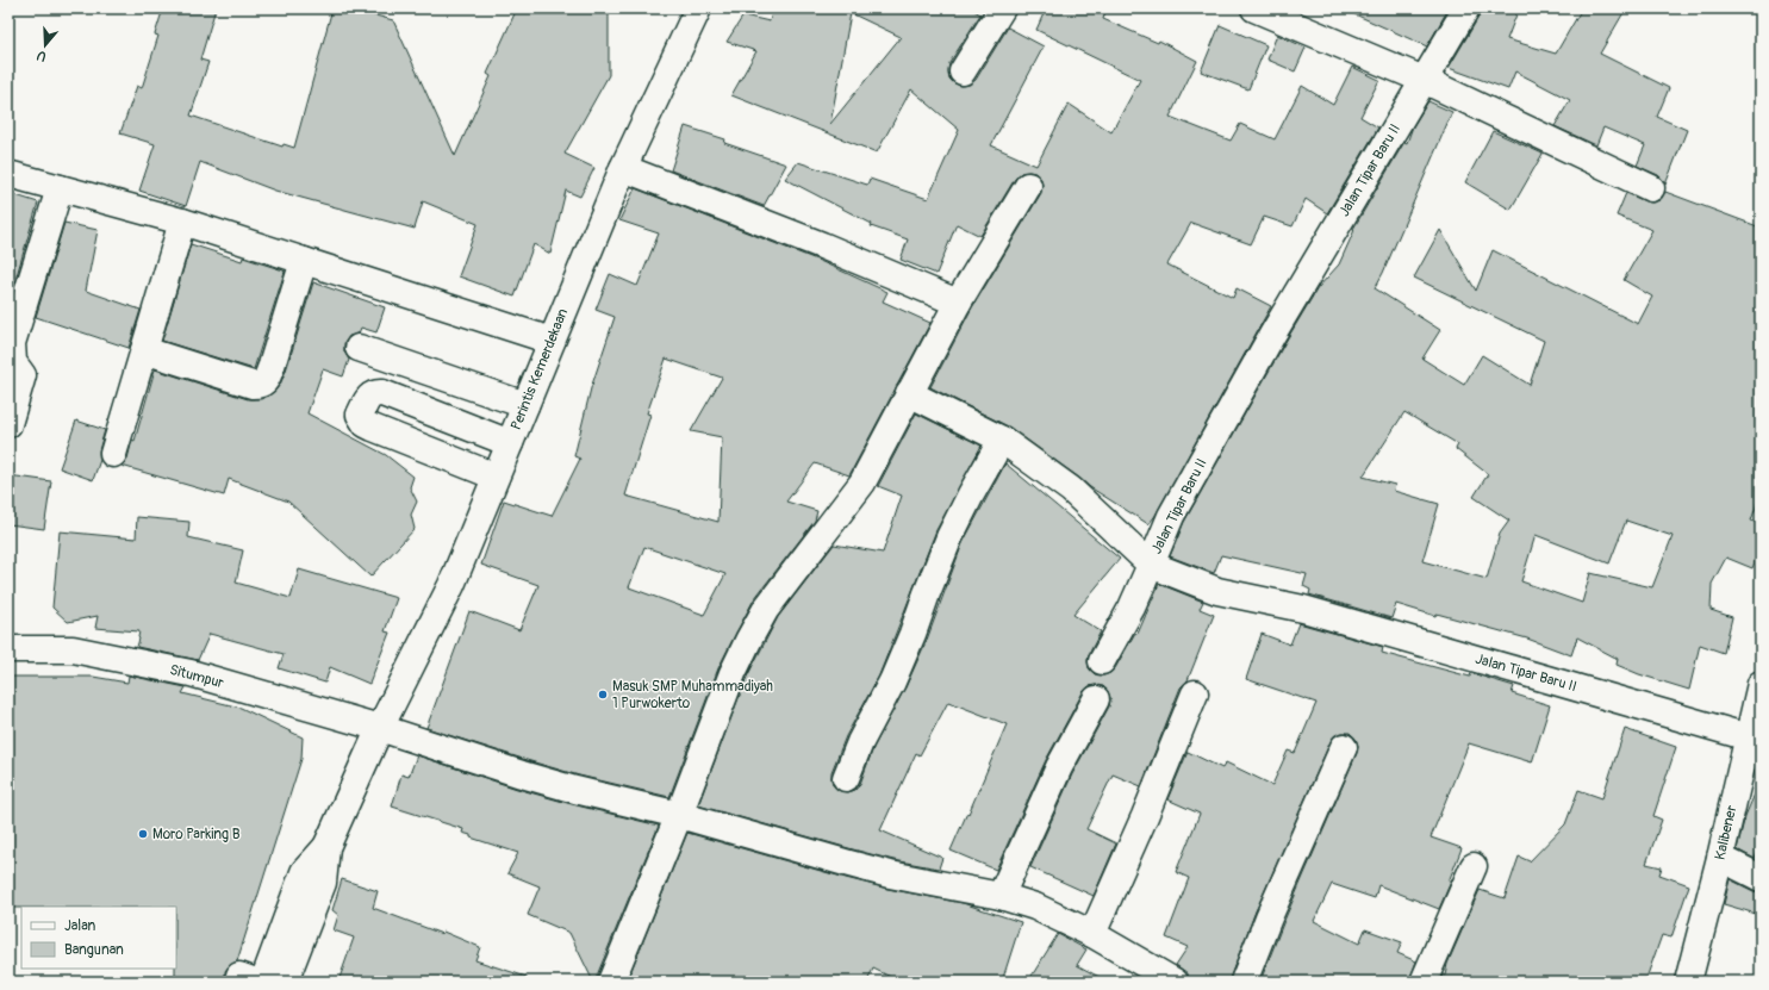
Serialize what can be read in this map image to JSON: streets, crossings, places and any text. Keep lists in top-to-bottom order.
{
  "streets": {
    "street": [
      "Jalan Tipar Baru II",
      "Perintis Kemerdekaan",
      "Situmpur",
      "Kalibener"
    ]
  },
  "crossings": [
    ["Jalan Tipar Baru II", "Kalibener"],
    ["Perintis Kemerdekaan", "Situmpur"]
  ],
  "places": ["Masuk SMP Muhammadiyah 1 Purwokerto", "Moro Parking B"],
  "legend": ["Jalan", "Bangunan"],
  "north": "bottom"
}
